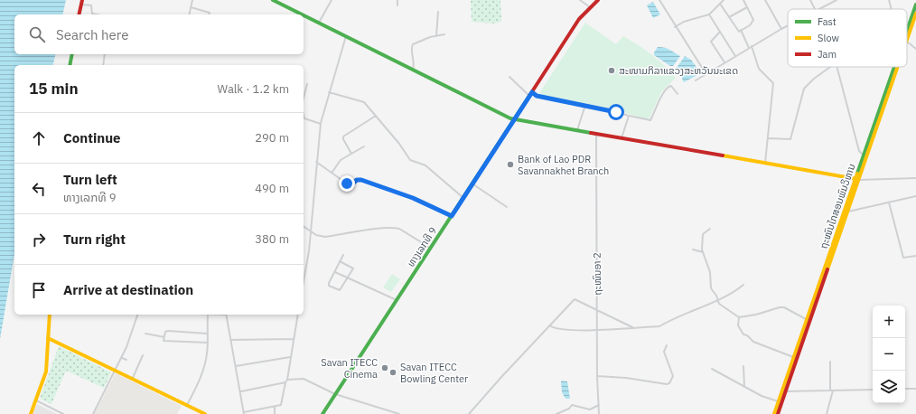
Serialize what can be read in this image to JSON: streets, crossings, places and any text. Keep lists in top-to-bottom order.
{
  "streets": {
    "main road": ["ຖະໜົນໄກສອນພົມວິຫານ", "ທາງເລກທີ 9"],
    "street": ["ຖະໜົນອາ 2"]
  },
  "places": [
    "ສະໜາມກິລາແຂວງສະຫວັນນະເຂດ",
    "Bank of Lao PDR Savannakhet Branch",
    "Savan ITECC Cinema",
    "Savan ITECC Bowling Center"
  ],
  "legend": ["Fast", "Slow", "Jam"],
  "page": {
    "search": "Search here",
    "heading": ["15 min", "Walk · 1.2 km"],
    "list": [
      ["Continue", "290 m"],
      ["Turn left", "ທາງເລກທີ 9", "490 m"],
      ["Turn right", "380 m"],
      "Arrive at destination"
    ],
    "map_buttons": ["+", "−"]
  }
}
